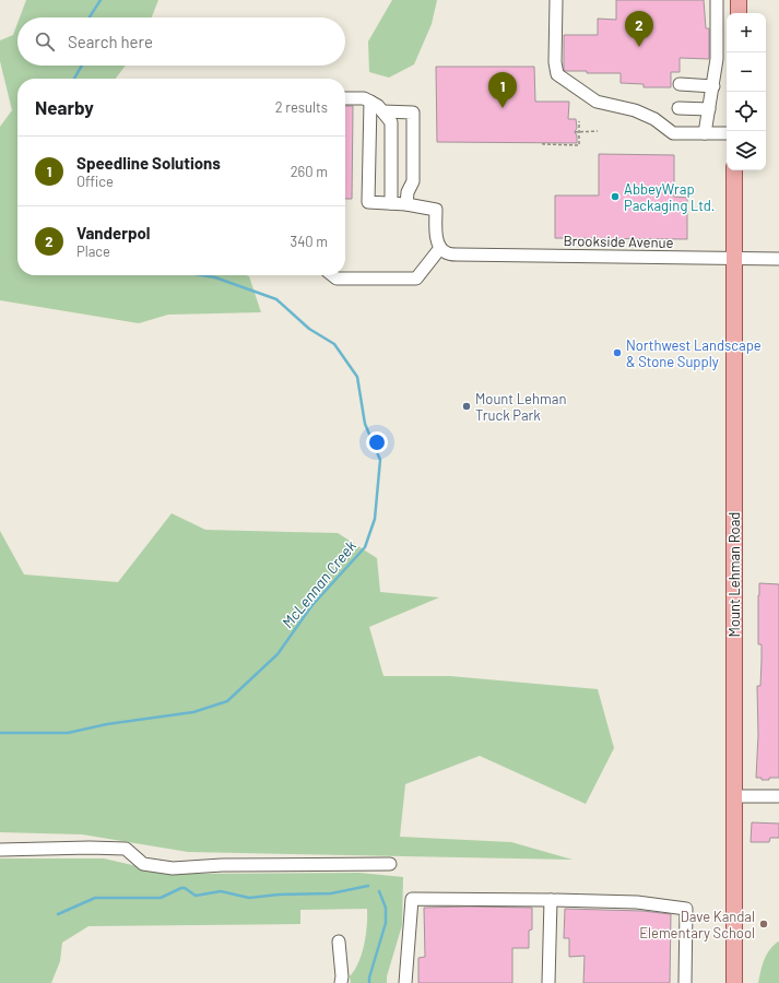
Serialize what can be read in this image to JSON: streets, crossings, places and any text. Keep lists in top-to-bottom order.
{
  "streets": {
    "main road": ["Mount Lehman Road"],
    "street": ["Brookside Avenue"]
  },
  "crossings": [
    ["Brookside Avenue", "Mount Lehman Road"]
  ],
  "water": ["McLennan Creek"],
  "places": [
    "AbbeyWrap Packaging Ltd.",
    "Northwest Landscape & Stone Supply",
    "Mount Lehman Truck Park",
    "Dave Kandal Elementary School"
  ],
  "page": {
    "pins": ["2", "1"],
    "map_buttons": ["+", "−"],
    "search": "Search here",
    "heading": ["Nearby", "2 results"],
    "list": [
      {
        "mark": "1",
        "name": "Speedline Solutions",
        "note": "Office",
        "value": "260 m"
      },
      {
        "mark": "2",
        "name": "Vanderpol",
        "note": "Place",
        "value": "340 m"
      }
    ]
  }
}
